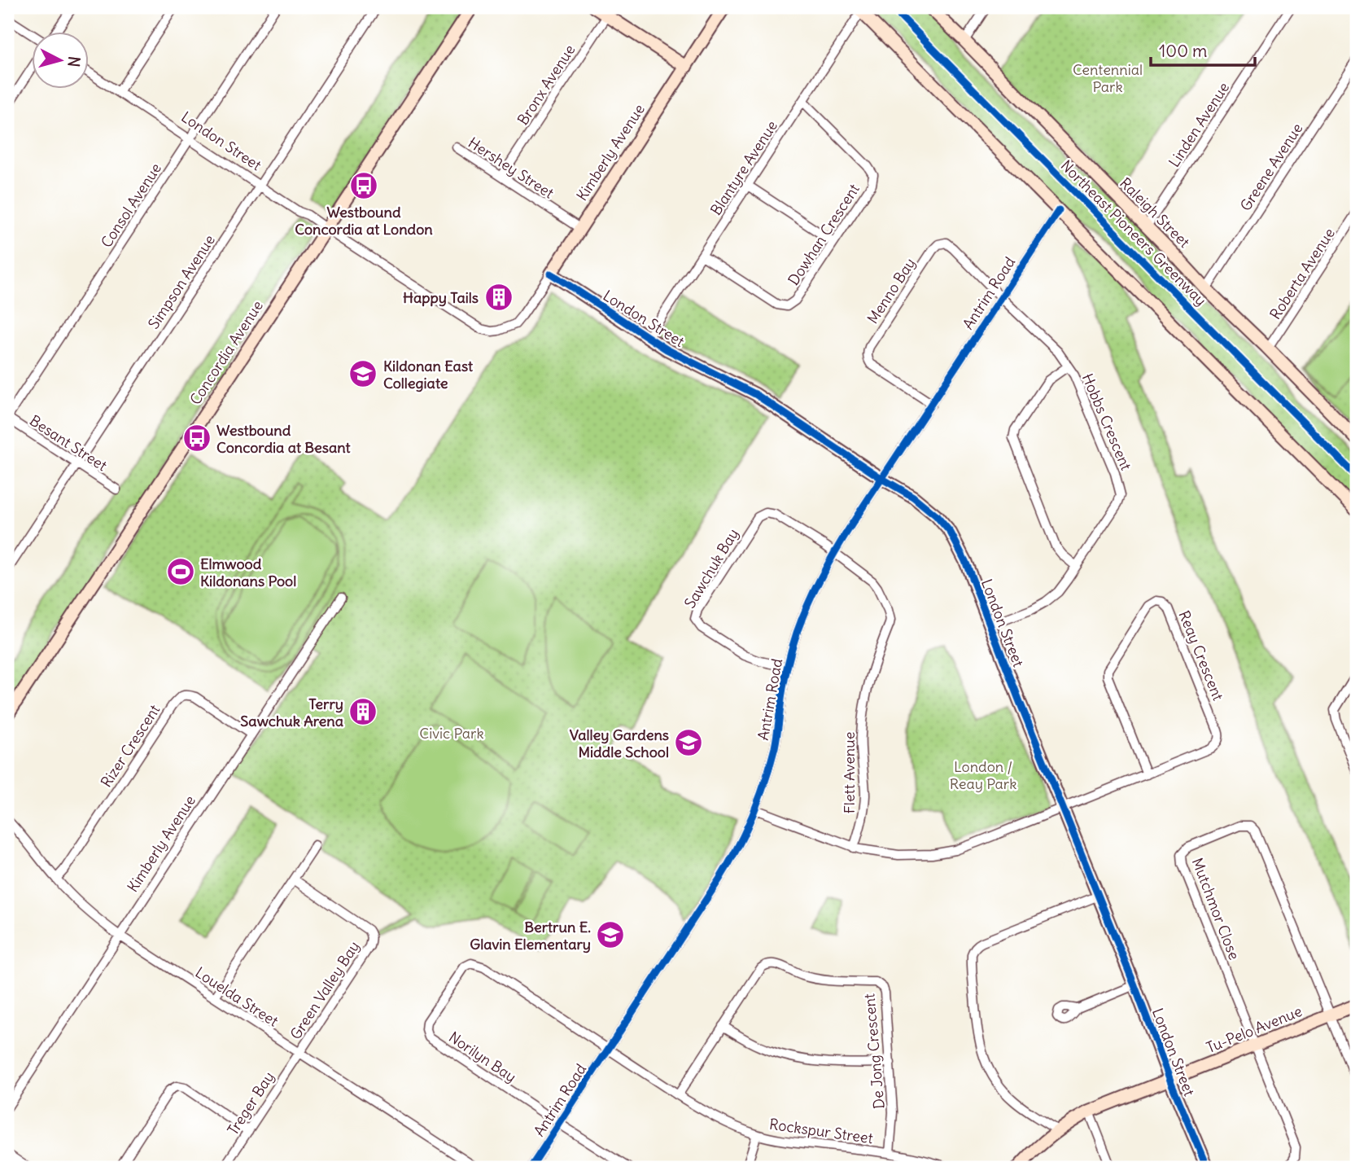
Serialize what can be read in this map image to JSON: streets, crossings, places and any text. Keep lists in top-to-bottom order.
{
  "streets": {
    "street": [
      "Bronx Avenue",
      "Linden Avenue",
      "London Street",
      "Kimberly Avenue",
      "Greene Avenue",
      "Hershey Street",
      "Blantyre Avenue",
      "Consol Avenue",
      "Raleigh Street",
      "Dowhan Crescent",
      "Roberta Avenue",
      "Simpson Avenue",
      "Menno Bay",
      "Antrim Road",
      "Concordia Avenue",
      "Hobbs Crescent",
      "Besant Street",
      "Sawchuk Bay",
      "Reay Crescent",
      "Rizer Crescent",
      "Flett Avenue",
      "Mutchmor Close",
      "Green Valley Bay",
      "Louelda Street",
      "Tu-Pelo Avenue",
      "De Jong Crescent",
      "Norilyn Bay",
      "Treger Bay",
      "Rockspur Street"
    ],
    "cycle path": ["Northeast Pioneers Greenway"]
  },
  "crossings": [
    ["Bronx Avenue", "Hershey Street"],
    ["Linden Avenue", "Raleigh Street"],
    ["London Street", "Kimberly Avenue"],
    ["London Street", "Blantyre Avenue"],
    ["London Street", "Consol Avenue"],
    ["London Street", "Simpson Avenue"],
    ["London Street", "Antrim Road"],
    ["London Street", "Concordia Avenue"],
    ["London Street", "Hobbs Crescent"],
    ["London Street", "Reay Crescent"],
    ["London Street", "Tu-Pelo Avenue"],
    ["Kimberly Avenue", "Hershey Street"],
    ["Kimberly Avenue", "Rizer Crescent"],
    ["Kimberly Avenue", "Louelda Street"],
    ["Greene Avenue", "Raleigh Street"],
    ["Blantyre Avenue", "Dowhan Crescent"],
    ["Consol Avenue", "Besant Street"],
    ["Raleigh Street", "Roberta Avenue"],
    ["Simpson Avenue", "Besant Street"],
    ["Menno Bay", "Antrim Road"],
    ["Menno Bay", "Hobbs Crescent"],
    ["Antrim Road", "Hobbs Crescent"],
    ["Antrim Road", "Sawchuk Bay"],
    ["Antrim Road", "Reay Crescent"],
    ["Antrim Road", "Flett Avenue"],
    ["Antrim Road", "Norilyn Bay"],
    ["Antrim Road", "Rockspur Street"],
    ["Sawchuk Bay", "Flett Avenue"],
    ["Reay Crescent", "Flett Avenue"],
    ["Rizer Crescent", "Louelda Street"],
    ["Mutchmor Close", "Tu-Pelo Avenue"],
    ["Green Valley Bay", "Louelda Street"],
    ["Green Valley Bay", "Treger Bay"],
    ["Louelda Street", "Treger Bay"],
    ["De Jong Crescent", "Rockspur Street"],
    ["Norilyn Bay", "Rockspur Street"]
  ],
  "parks": ["Centennial Park", "Civic Park", "London / Reay Park"],
  "places": {
    "bus stop": ["Westbound Concordia at London", "Westbound Concordia at Besant"],
    "building": ["Happy Tails", "Terry Sawchuk Arena"],
    "school or university": ["Kildonan East Collegiate", "Valley Gardens Middle School", "Bertrun E. Glavin Elementary"],
    "sports": ["Elmwood Kildonans Pool"]
  },
  "scale_bar": "100 m",
  "north": "right"
}
